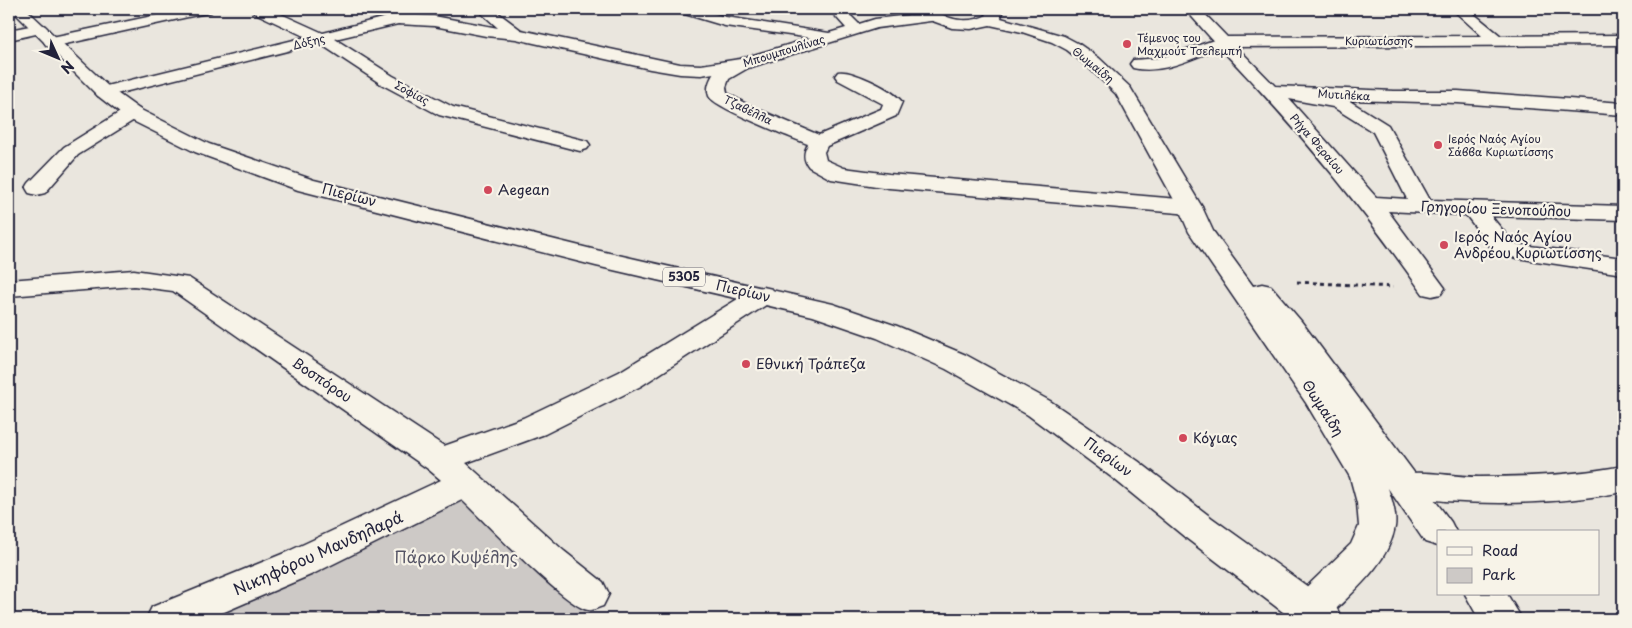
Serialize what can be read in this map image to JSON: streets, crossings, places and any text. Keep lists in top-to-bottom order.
{
  "streets": {
    "street": [
      "Κυριωτίσσης",
      "Δόξης",
      "Μπουμπουλίνας",
      "Θωμαίδη",
      "Σοφίας",
      "Μυτιλέκα",
      "Τζαβέλλα",
      "Ρήγα Φεραίου",
      "Πιερίων",
      "Γρηγορίου Ξενοπούλου",
      "5305",
      "Βοσπόρου",
      "Νικηφόρου Μανδηλαρά"
    ]
  },
  "crossings": [
    ["Κυριωτίσσης", "Ρήγα Φεραίου"],
    ["Δόξης", "Μπουμπουλίνας"],
    ["Δόξης", "Σοφίας"],
    ["Δόξης", "Πιερίων"],
    ["Μπουμπουλίνας", "Τζαβέλλα"],
    ["Θωμαίδη", "Πιερίων"],
    ["Μυτιλέκα", "Ρήγα Φεραίου"],
    ["Μυτιλέκα", "Γρηγορίου Ξενοπούλου"],
    ["Ρήγα Φεραίου", "Γρηγορίου Ξενοπούλου"],
    ["Βοσπόρου", "Νικηφόρου Μανδηλαρά"]
  ],
  "parks": ["Πάρκο Κυψέλης"],
  "places": [
    "Τέμενος του Μαχμούτ Τσελεμπή",
    "Ιερός Ναός Αγίου Σάββα Κυριωτίσσης",
    "Aegean",
    "Ιερός Ναός Αγίου Ανδρέου Κυριωτίσσης",
    "Εθνική Τράπεζα",
    "Κόγιας"
  ],
  "legend": ["Road", "Park"],
  "north": "bottom right"
}
